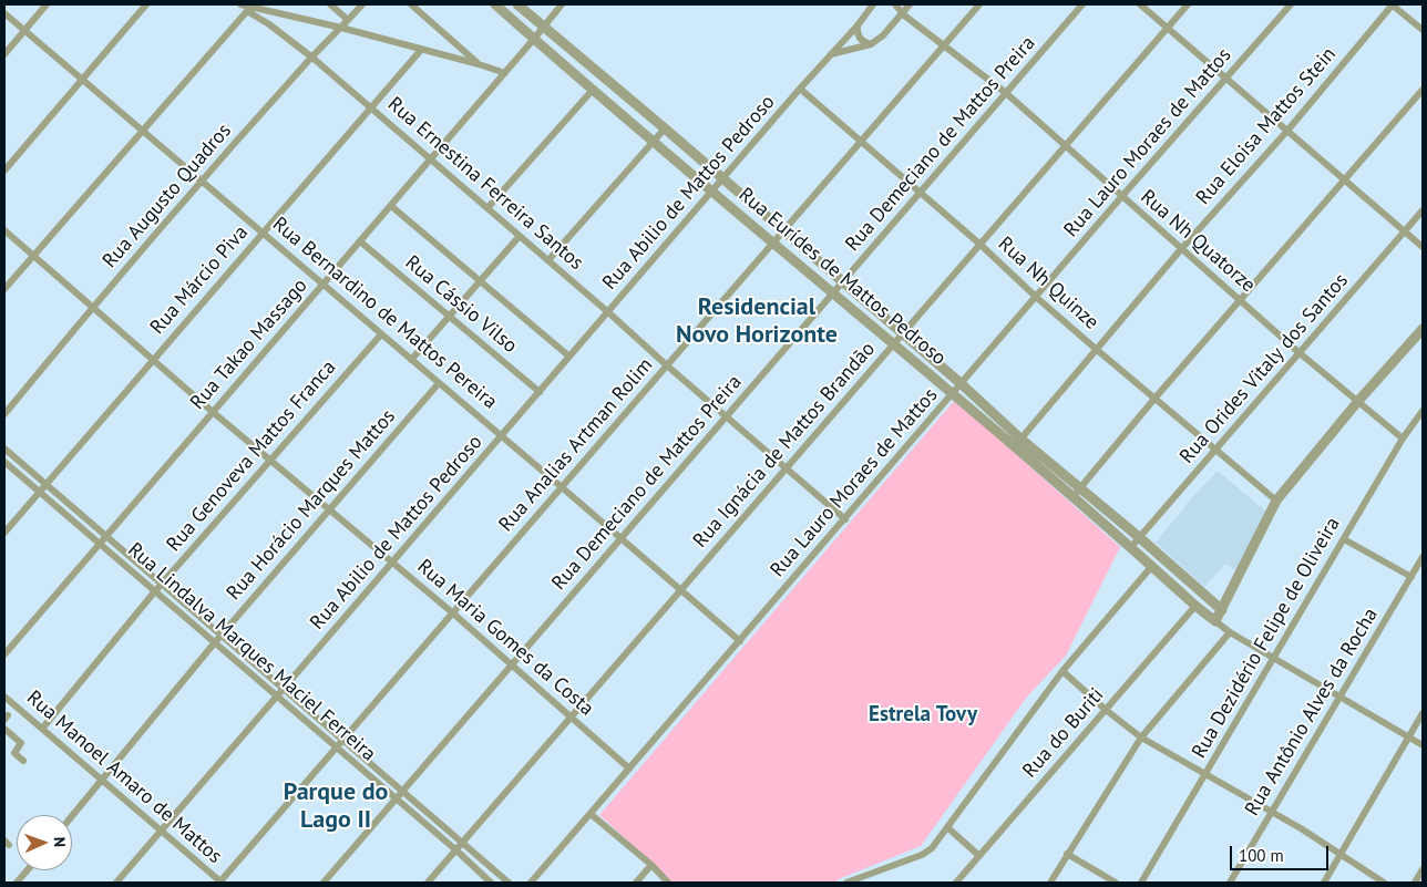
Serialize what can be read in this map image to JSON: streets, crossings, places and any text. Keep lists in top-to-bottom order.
{
  "streets": {
    "street": [
      "Rua Eloisa Mattos Stein",
      "Rua Lauro Moraes de Mattos",
      "Rua Demeciano de Mattos Preira",
      "Rua Ernestina Ferreira Santos",
      "Rua Abilio de Mattos Pedroso",
      "Rua Augusto Quadros",
      "Rua Nh Quatorze",
      "Rua Eurídes de Mattos Pedroso",
      "Rua Márcio Piva",
      "Rua Nh Quinze",
      "Rua Cássio Vilso",
      "Rua Bernardino de Mattos Pereira",
      "Rua Takao Massago",
      "Rua Orides Vitaly dos Santos",
      "Rua Analias Artman Rolim",
      "Rua Ignácia de Mattos Brandão",
      "Rua Genoveva Mattos Franca",
      "Rua Horácio Marques Mattos",
      "Rua Maria Gomes da Costa",
      "Rua Dezidério Felipe de Oliveira",
      "Rua Lindalva Marques Maciel Ferreira",
      "Rua Antônio Alves da Rocha",
      "Rua do Buriti",
      "Rua Manoel Amaro de Mattos"
    ]
  },
  "crossings": [
    ["Rua Eloisa Mattos Stein", "Rua Nh Quatorze"],
    ["Rua Eloisa Mattos Stein", "Rua Eurídes de Mattos Pedroso"],
    ["Rua Eloisa Mattos Stein", "Rua Nh Quinze"],
    ["Rua Lauro Moraes de Mattos", "Rua Ernestina Ferreira Santos"],
    ["Rua Lauro Moraes de Mattos", "Rua Nh Quatorze"],
    ["Rua Lauro Moraes de Mattos", "Rua Eurídes de Mattos Pedroso"],
    ["Rua Lauro Moraes de Mattos", "Rua Nh Quinze"],
    ["Rua Lauro Moraes de Mattos", "Rua Bernardino de Mattos Pereira"],
    ["Rua Lauro Moraes de Mattos", "Rua Maria Gomes da Costa"],
    ["Rua Demeciano de Mattos Preira", "Rua Ernestina Ferreira Santos"],
    ["Rua Demeciano de Mattos Preira", "Rua Nh Quatorze"],
    ["Rua Demeciano de Mattos Preira", "Rua Eurídes de Mattos Pedroso"],
    ["Rua Demeciano de Mattos Preira", "Rua Nh Quinze"],
    ["Rua Demeciano de Mattos Preira", "Rua Bernardino de Mattos Pereira"],
    ["Rua Demeciano de Mattos Preira", "Rua Maria Gomes da Costa"],
    ["Rua Demeciano de Mattos Preira", "Rua Lindalva Marques Maciel Ferreira"],
    ["Rua Ernestina Ferreira Santos", "Rua Abilio de Mattos Pedroso"],
    ["Rua Ernestina Ferreira Santos", "Rua Augusto Quadros"],
    ["Rua Ernestina Ferreira Santos", "Rua Márcio Piva"],
    ["Rua Ernestina Ferreira Santos", "Rua Takao Massago"],
    ["Rua Ernestina Ferreira Santos", "Rua Analias Artman Rolim"],
    ["Rua Ernestina Ferreira Santos", "Rua Ignácia de Mattos Brandão"],
    ["Rua Abilio de Mattos Pedroso", "Rua Eurídes de Mattos Pedroso"],
    ["Rua Abilio de Mattos Pedroso", "Rua Nh Quinze"],
    ["Rua Abilio de Mattos Pedroso", "Rua Cássio Vilso"],
    ["Rua Abilio de Mattos Pedroso", "Rua Bernardino de Mattos Pereira"],
    ["Rua Abilio de Mattos Pedroso", "Rua Maria Gomes da Costa"],
    ["Rua Abilio de Mattos Pedroso", "Rua Lindalva Marques Maciel Ferreira"],
    ["Rua Abilio de Mattos Pedroso", "Rua Manoel Amaro de Mattos"],
    ["Rua Augusto Quadros", "Rua Bernardino de Mattos Pereira"],
    ["Rua Augusto Quadros", "Rua Maria Gomes da Costa"],
    ["Rua Nh Quatorze", "Rua Orides Vitaly dos Santos"],
    ["Rua Nh Quatorze", "Rua Analias Artman Rolim"],
    ["Rua Nh Quatorze", "Rua Ignácia de Mattos Brandão"],
    ["Rua Nh Quatorze", "Rua Dezidério Felipe de Oliveira"],
    ["Rua Eurídes de Mattos Pedroso", "Rua Takao Massago"],
    ["Rua Eurídes de Mattos Pedroso", "Rua Orides Vitaly dos Santos"],
    ["Rua Eurídes de Mattos Pedroso", "Rua Analias Artman Rolim"],
    ["Rua Eurídes de Mattos Pedroso", "Rua Ignácia de Mattos Brandão"],
    ["Rua Eurídes de Mattos Pedroso", "Rua do Buriti"],
    ["Rua Márcio Piva", "Rua Bernardino de Mattos Pereira"],
    ["Rua Márcio Piva", "Rua Maria Gomes da Costa"],
    ["Rua Márcio Piva", "Rua Lindalva Marques Maciel Ferreira"],
    ["Rua Nh Quinze", "Rua Orides Vitaly dos Santos"],
    ["Rua Nh Quinze", "Rua Analias Artman Rolim"],
    ["Rua Nh Quinze", "Rua Ignácia de Mattos Brandão"],
    ["Rua Cássio Vilso", "Rua Takao Massago"],
    ["Rua Bernardino de Mattos Pereira", "Rua Takao Massago"],
    ["Rua Bernardino de Mattos Pereira", "Rua Analias Artman Rolim"],
    ["Rua Bernardino de Mattos Pereira", "Rua Ignácia de Mattos Brandão"],
    ["Rua Bernardino de Mattos Pereira", "Rua Genoveva Mattos Franca"],
    ["Rua Bernardino de Mattos Pereira", "Rua Horácio Marques Mattos"],
    ["Rua Takao Massago", "Rua Maria Gomes da Costa"],
    ["Rua Takao Massago", "Rua Lindalva Marques Maciel Ferreira"],
    ["Rua Analias Artman Rolim", "Rua Maria Gomes da Costa"],
    ["Rua Analias Artman Rolim", "Rua Lindalva Marques Maciel Ferreira"],
    ["Rua Analias Artman Rolim", "Rua Manoel Amaro de Mattos"],
    ["Rua Ignácia de Mattos Brandão", "Rua Maria Gomes da Costa"],
    ["Rua Ignácia de Mattos Brandão", "Rua Lindalva Marques Maciel Ferreira"],
    ["Rua Genoveva Mattos Franca", "Rua Maria Gomes da Costa"],
    ["Rua Genoveva Mattos Franca", "Rua Lindalva Marques Maciel Ferreira"],
    ["Rua Genoveva Mattos Franca", "Rua Manoel Amaro de Mattos"],
    ["Rua Horácio Marques Mattos", "Rua Maria Gomes da Costa"],
    ["Rua Horácio Marques Mattos", "Rua Lindalva Marques Maciel Ferreira"],
    ["Rua Horácio Marques Mattos", "Rua Manoel Amaro de Mattos"]
  ],
  "districts": ["Residencial Novo Horizonte", "Estrela Tovy", "Parque do Lago II"],
  "scale_bar": "100 m",
  "north": "right"
}
